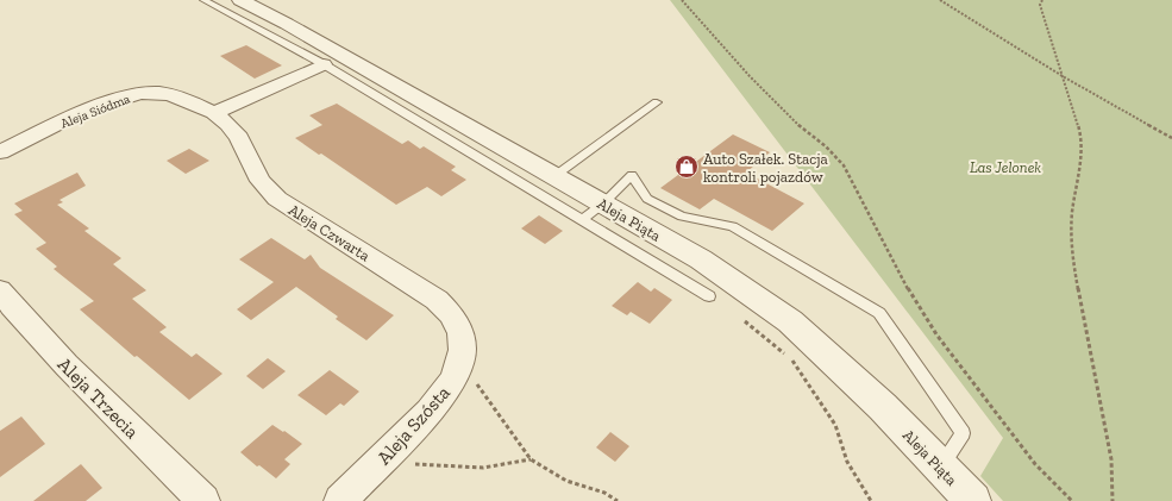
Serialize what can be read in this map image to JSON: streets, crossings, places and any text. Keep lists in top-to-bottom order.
{
  "streets": {
    "street": [
      "Aleja Siódma",
      "Aleja Piąta",
      "Aleja Czwarta",
      "Aleja Trzecia",
      "Aleja Szósta"
    ]
  },
  "crossings": [
    ["Aleja Siódma", "Aleja Czwarta"],
    ["Aleja Czwarta", "Aleja Szósta"]
  ],
  "parks": ["Las Jelonek"],
  "places": {
    "shop": ["Auto Szałek. Stacja kontroli pojazdów"]
  }
}
